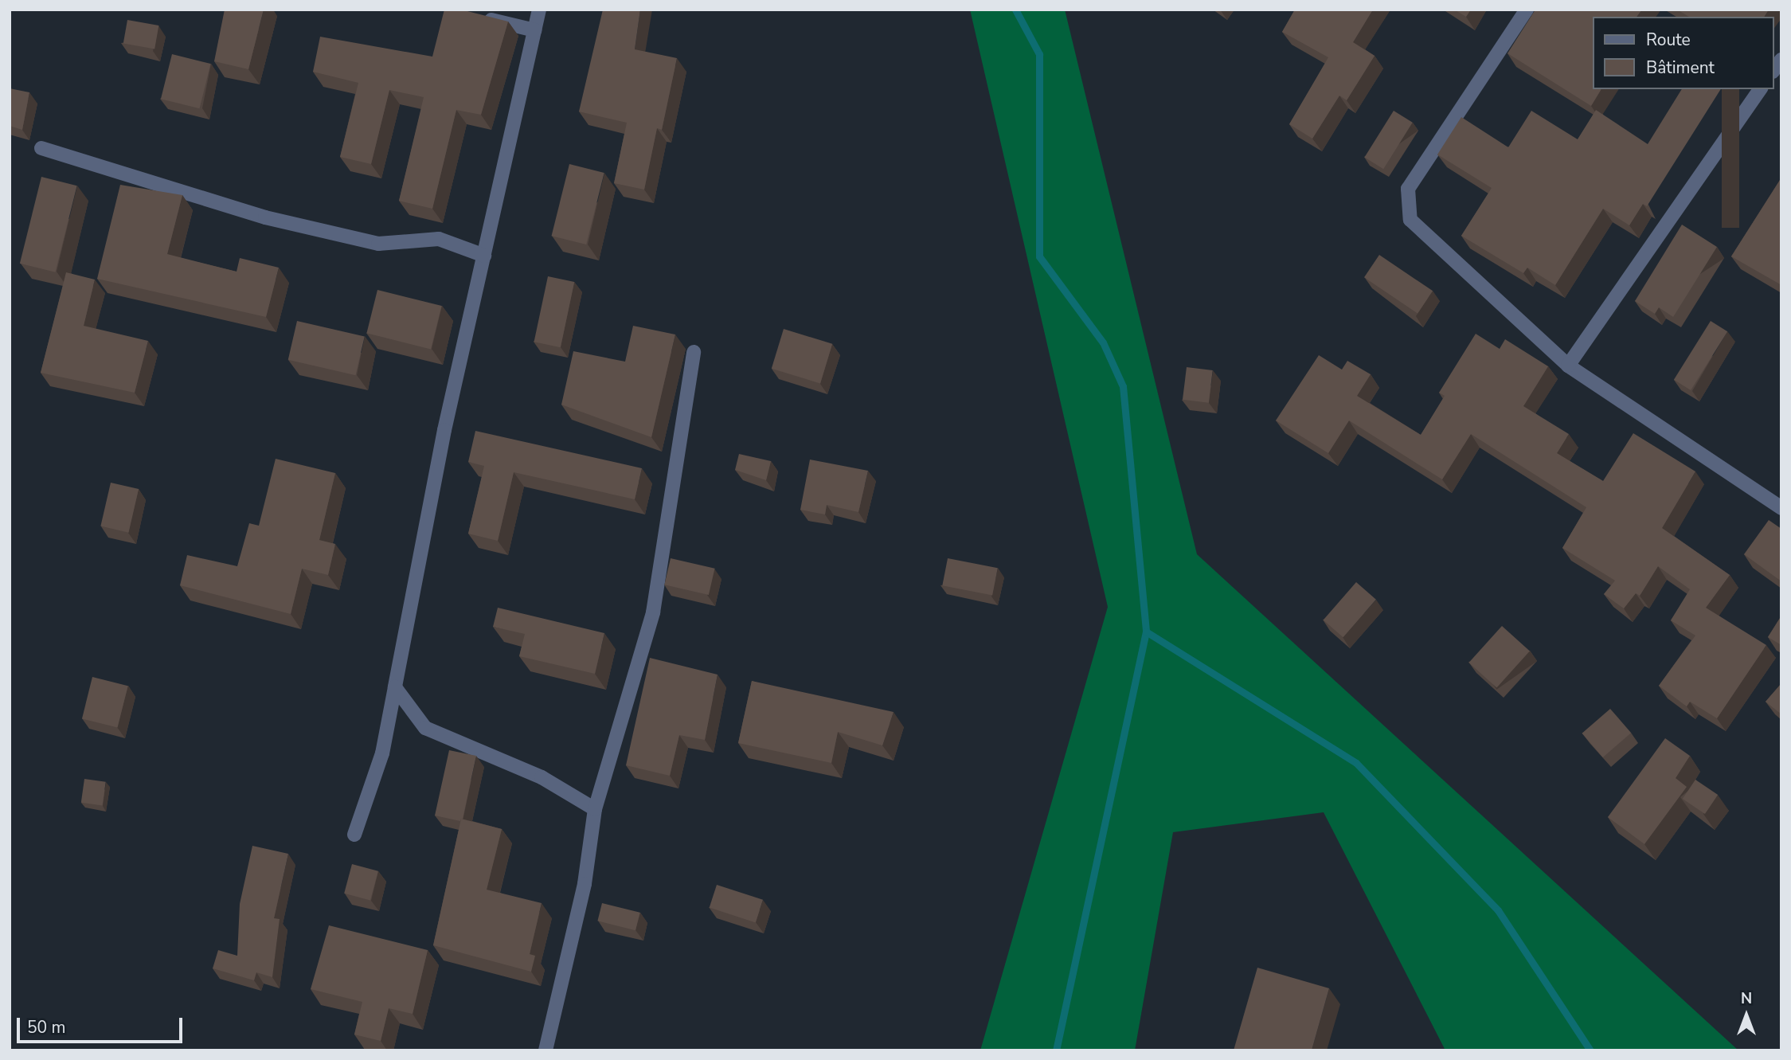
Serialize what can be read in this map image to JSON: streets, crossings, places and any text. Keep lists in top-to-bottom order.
{
  "legend": ["Route", "Bâtiment"],
  "scale_bar": "50 m",
  "north": "top"
}
